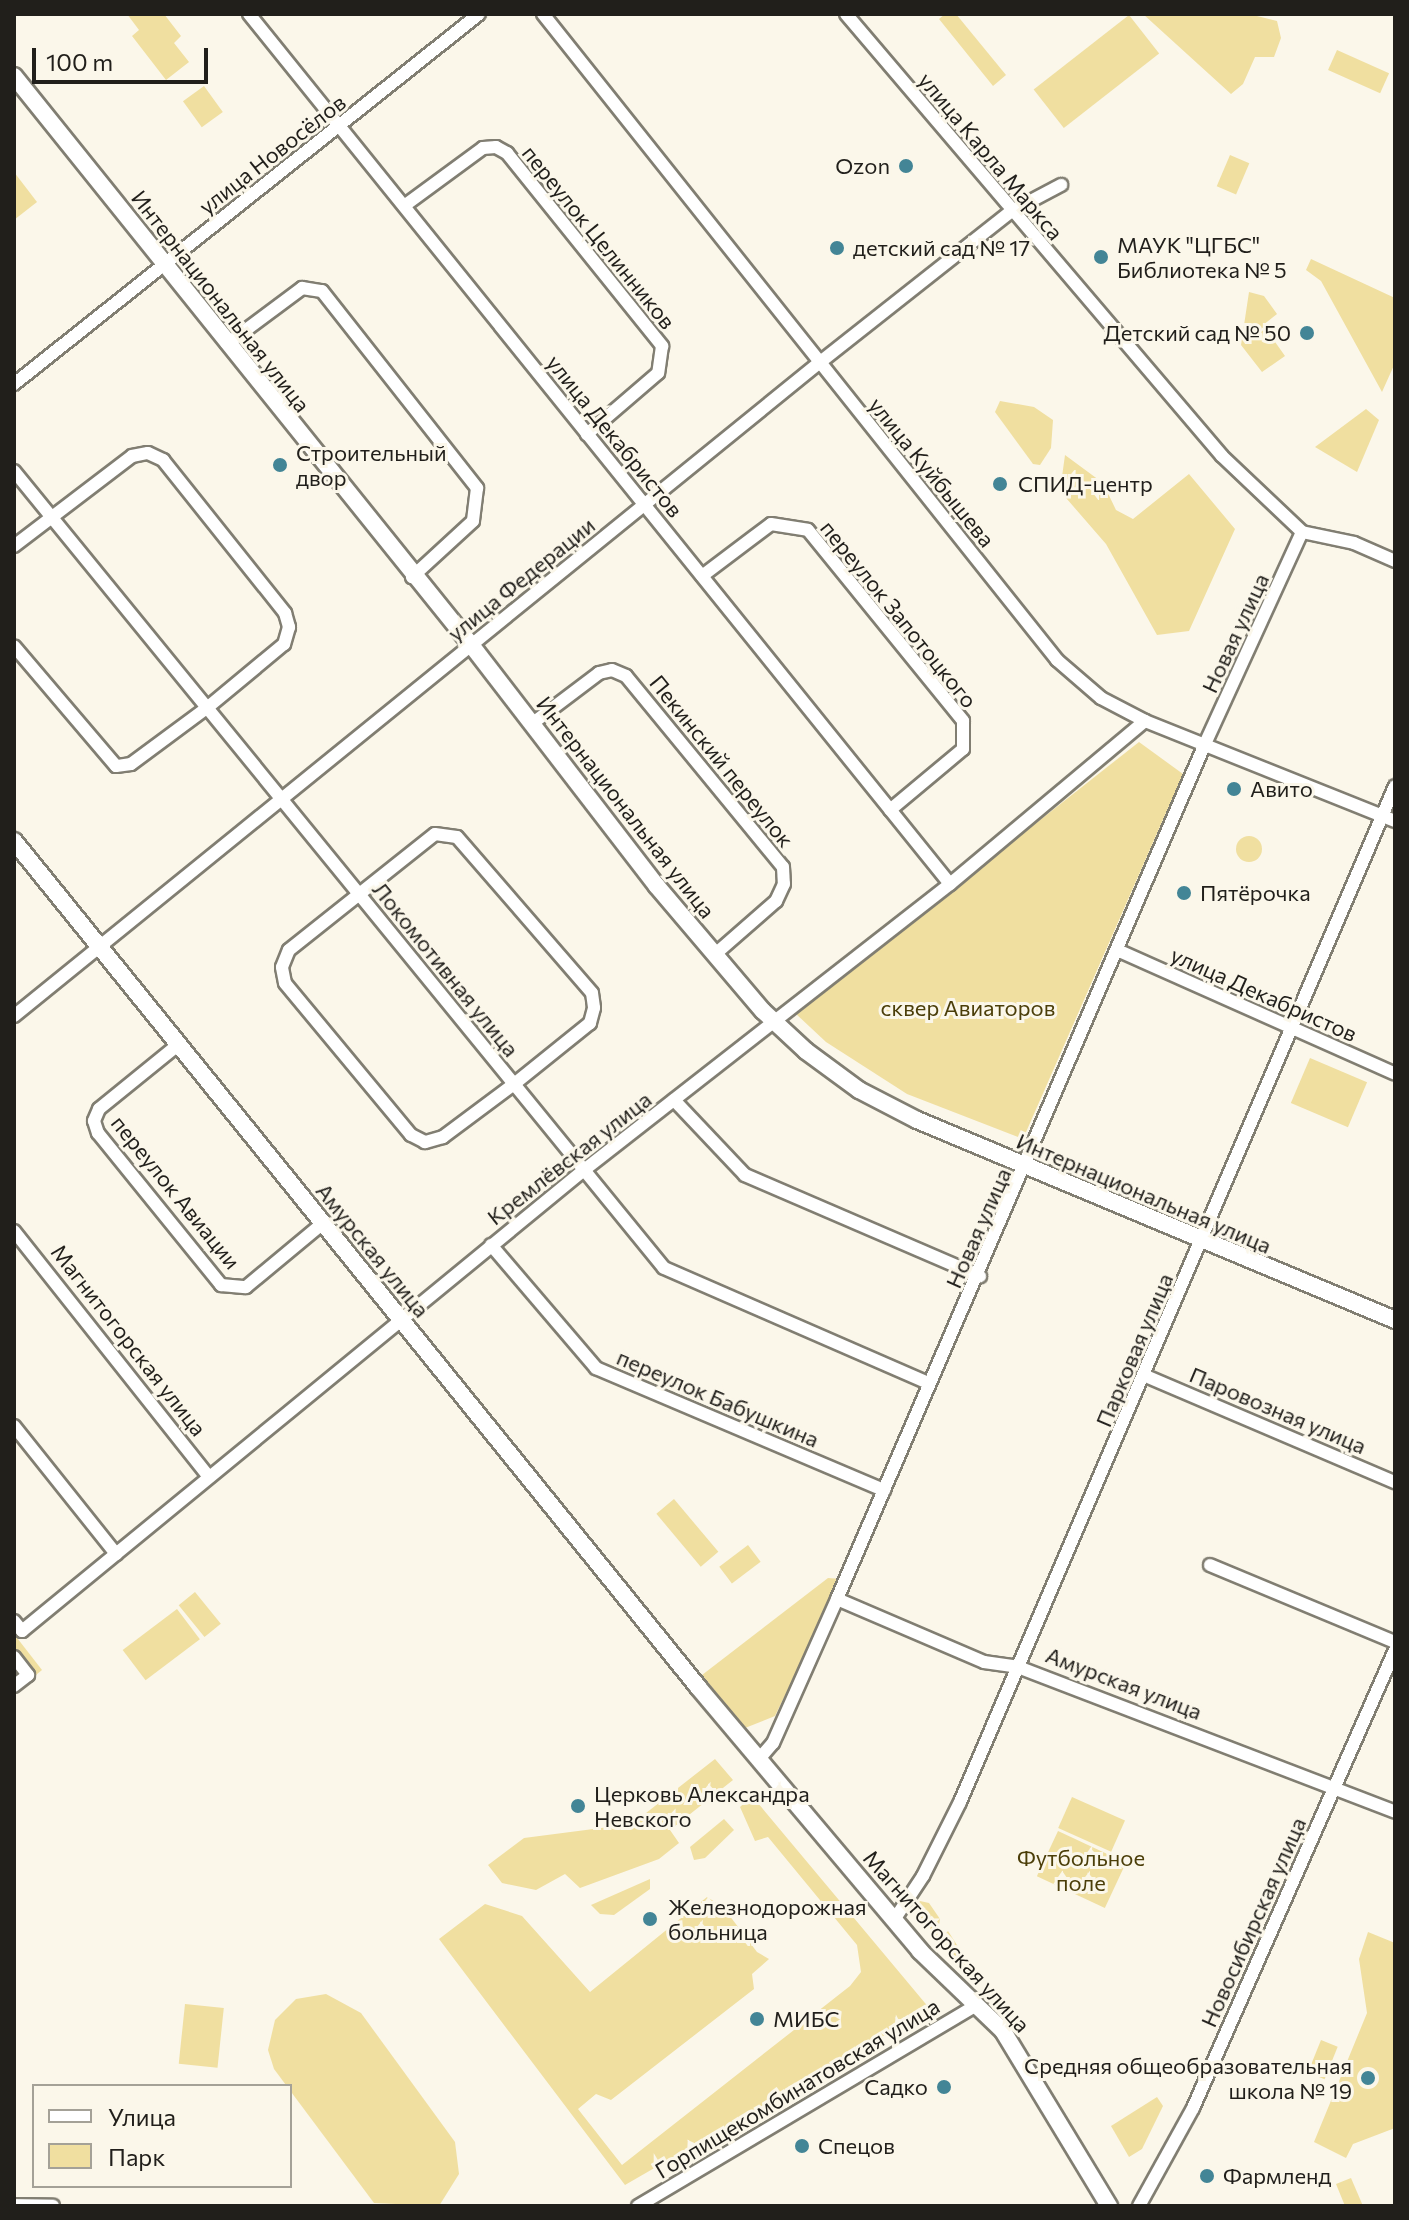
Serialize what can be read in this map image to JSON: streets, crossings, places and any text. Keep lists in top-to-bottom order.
{
  "streets": {
    "street": [
      "улица Новосёлов",
      "улица Карла Маркса",
      "переулок Целинников",
      "Интернациональная улица",
      "улица Декабристов",
      "улица Куйбышева",
      "улица Федерации",
      "переулок Запотоцкого",
      "Новая улица",
      "Пекинский переулок",
      "Локомотивная улица",
      "Кремлёвская улица",
      "переулок Авиации",
      "Амурская улица",
      "Магнитогорская улица",
      "Парковая улица",
      "переулок Бабушкина",
      "Паровозная улица",
      "Новосибирская улица",
      "Горпищекомбинатовская улица"
    ]
  },
  "crossings": [
    ["улица Новосёлов", "Интернациональная улица"],
    ["улица Новосёлов", "улица Декабристов"],
    ["улица Карла Маркса", "улица Федерации"],
    ["улица Карла Маркса", "Новая улица"],
    ["переулок Целинников", "улица Декабристов"],
    ["Интернациональная улица", "улица Федерации"],
    ["Интернациональная улица", "Новая улица"],
    ["Интернациональная улица", "Пекинский переулок"],
    ["Интернациональная улица", "Кремлёвская улица"],
    ["Интернациональная улица", "Парковая улица"],
    ["улица Декабристов", "улица Федерации"],
    ["улица Декабристов", "переулок Запотоцкого"],
    ["улица Декабристов", "Новая улица"],
    ["улица Декабристов", "Кремлёвская улица"],
    ["улица Декабристов", "Парковая улица"],
    ["улица Куйбышева", "улица Федерации"],
    ["улица Куйбышева", "Новая улица"],
    ["улица Куйбышева", "Кремлёвская улица"],
    ["улица Куйбышева", "Парковая улица"],
    ["улица Федерации", "Локомотивная улица"],
    ["улица Федерации", "Амурская улица"],
    ["Новая улица", "Локомотивная улица"],
    ["Новая улица", "Амурская улица"],
    ["Новая улица", "Магнитогорская улица"],
    ["Новая улица", "переулок Бабушкина"],
    ["Локомотивная улица", "Кремлёвская улица"],
    ["Кремлёвская улица", "Амурская улица"],
    ["Кремлёвская улица", "Магнитогорская улица"],
    ["Кремлёвская улица", "переулок Бабушкина"],
    ["переулок Авиации", "Амурская улица"],
    ["Амурская улица", "Магнитогорская улица"],
    ["Амурская улица", "Парковая улица"],
    ["Амурская улица", "Новосибирская улица"],
    ["Магнитогорская улица", "Парковая улица"],
    ["Магнитогорская улица", "Горпищекомбинатовская улица"],
    ["Парковая улица", "Паровозная улица"]
  ],
  "parks": ["сквер Авиаторов", "Футбольное поле"],
  "places": [
    "Ozon",
    "детский сад № 17",
    "МАУК \"ЦГБС\" Библиотека № 5",
    "Детский сад № 50",
    "Строительный двор",
    "СПИД-центр",
    "Авито",
    "Пятёрочка",
    "Церковь Александра Невского",
    "Железнодорожная больница",
    "МИБС",
    "Средняя общеобразовательная школа № 19",
    "Садко",
    "Спецов",
    "Фармленд"
  ],
  "legend": ["Улица", "Парк"],
  "scale_bar": "100 m"
}
